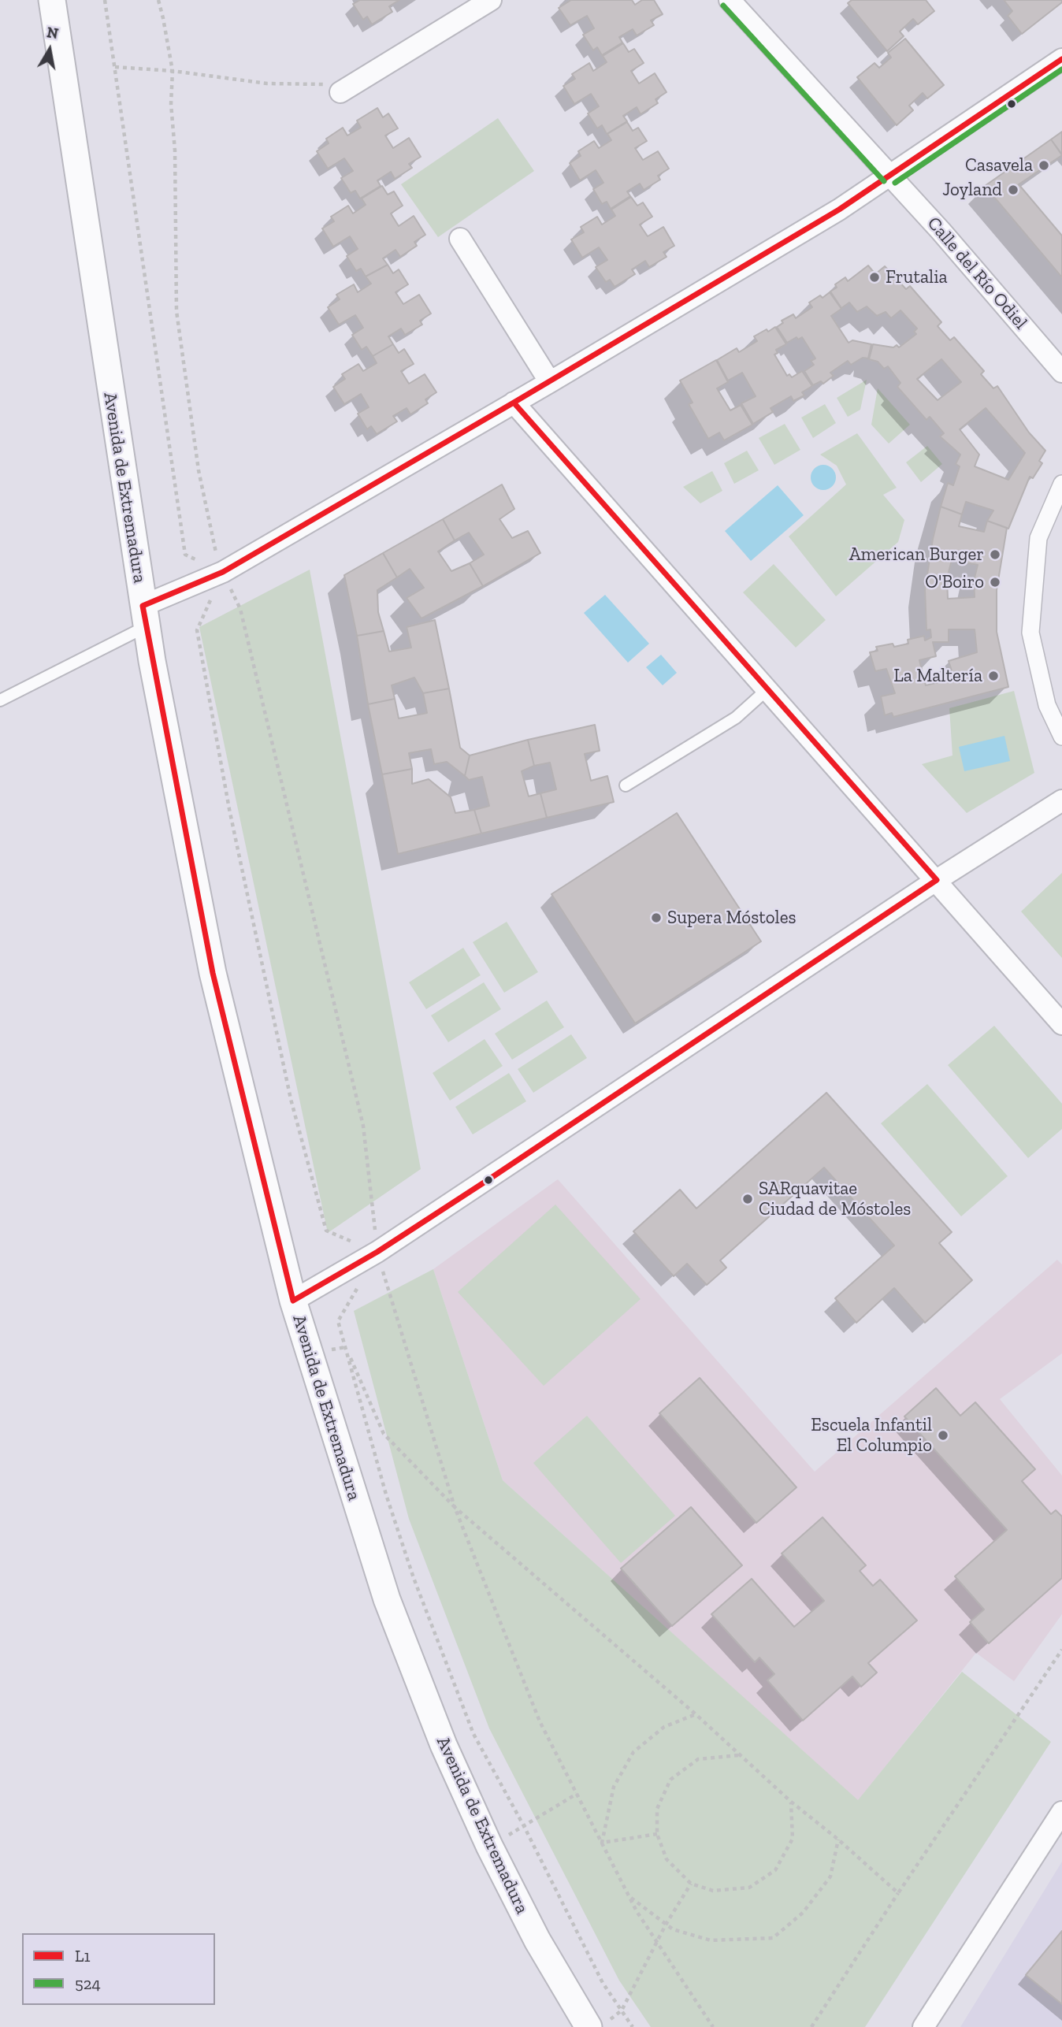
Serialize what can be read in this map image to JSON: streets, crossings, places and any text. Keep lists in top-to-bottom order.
{
  "streets": {
    "street": ["Calle del Río Odiel", "Avenida de Extremadura"]
  },
  "places": [
    "Casavela",
    "Joyland",
    "Frutalia",
    "American Burger",
    "O'Boiro",
    "La Maltería",
    "Supera Móstoles",
    "SARquavitae Ciudad de Móstoles",
    "Escuela Infantil El Columpio"
  ],
  "lines": ["transit line 524", "transit line L1"],
  "legend": ["L1", "524"],
  "north": "top"
}
